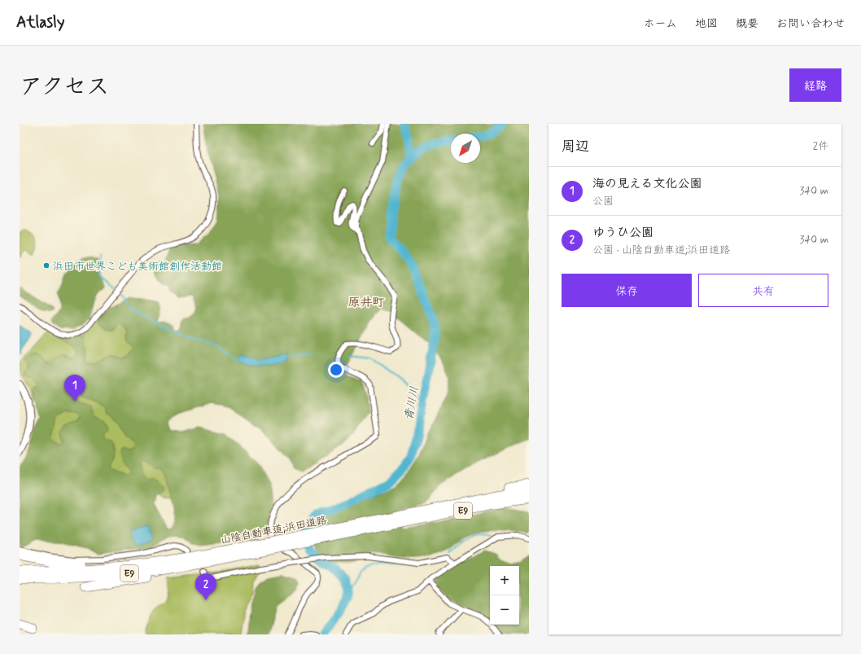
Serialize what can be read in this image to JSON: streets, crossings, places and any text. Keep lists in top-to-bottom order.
{
  "streets": {
    "highway": ["E9", "山陰自動車道;浜田道路"]
  },
  "districts": ["原井町"],
  "water": ["青川川"],
  "places": ["浜田市世界こども美術館創作活動館"],
  "north": "bottom left",
  "page": {
    "header": "Atlasly",
    "nav": [
      "ホーム",
      "地図",
      "概要",
      "お問い合わせ"
    ],
    "title": "アクセス",
    "buttons": [
      "経路",
      ["保存", "共有"]
    ],
    "heading": ["周辺", "2件"],
    "list": [
      {
        "mark": "1",
        "name": "海の見える文化公園",
        "note": "公園",
        "value": "340 m"
      },
      {
        "mark": "2",
        "name": "ゆうひ公園",
        "note": "公園 · 山陰自動車道;浜田道路",
        "value": "340 m"
      }
    ],
    "pins": ["1", "2"],
    "map_buttons": ["+", "−"]
  }
}
